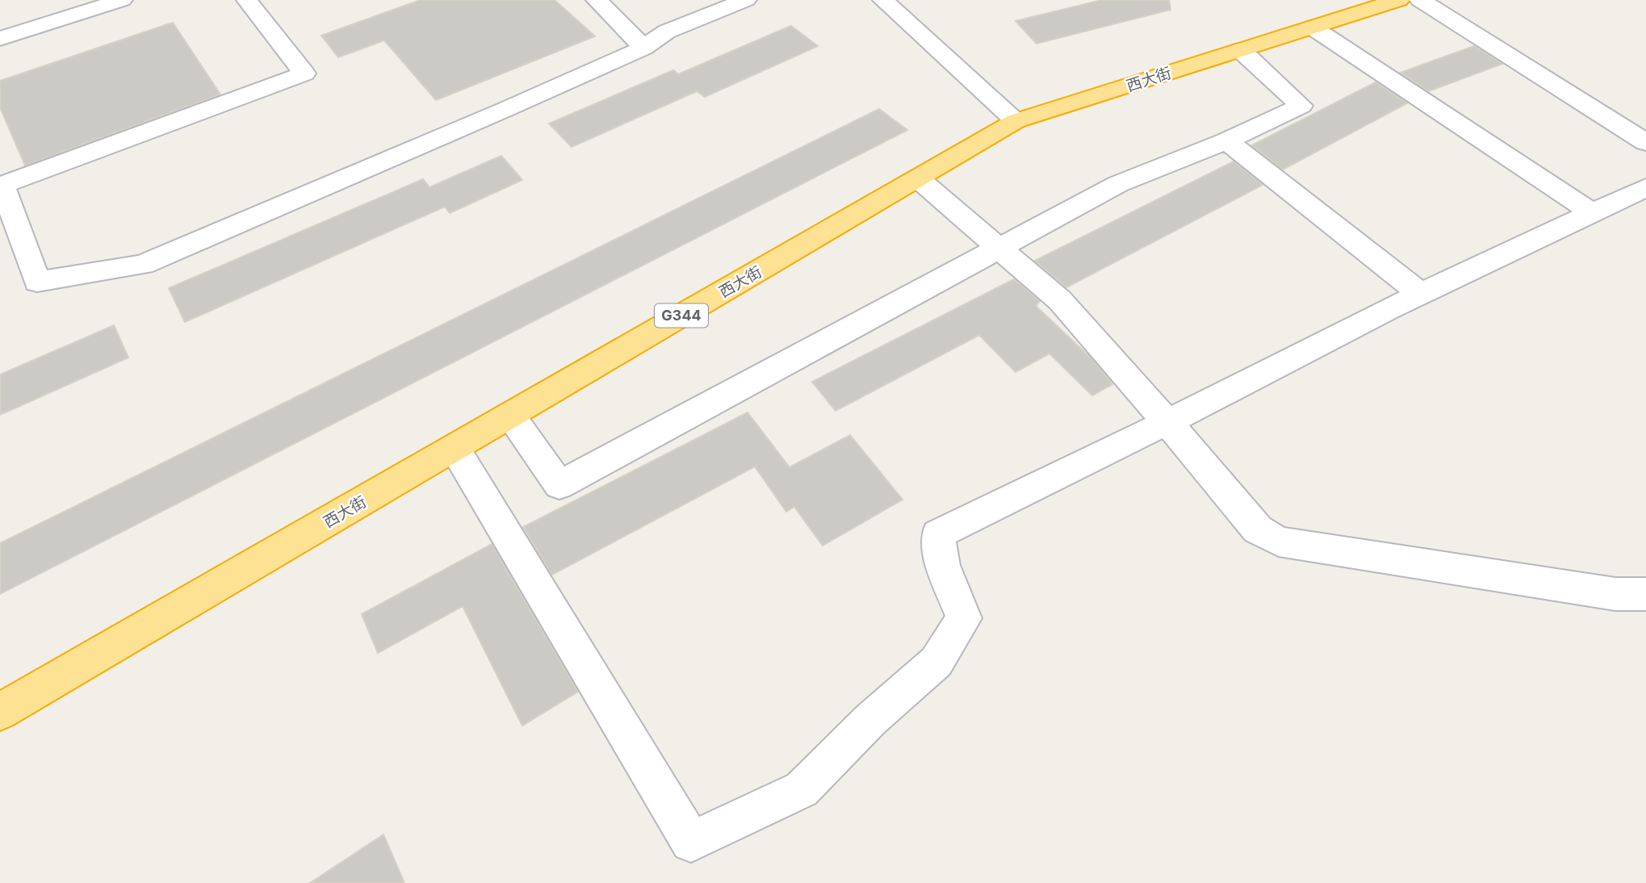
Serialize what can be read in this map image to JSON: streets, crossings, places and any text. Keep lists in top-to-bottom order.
{
  "streets": {
    "highway": ["西大街", "G344"]
  }
}
